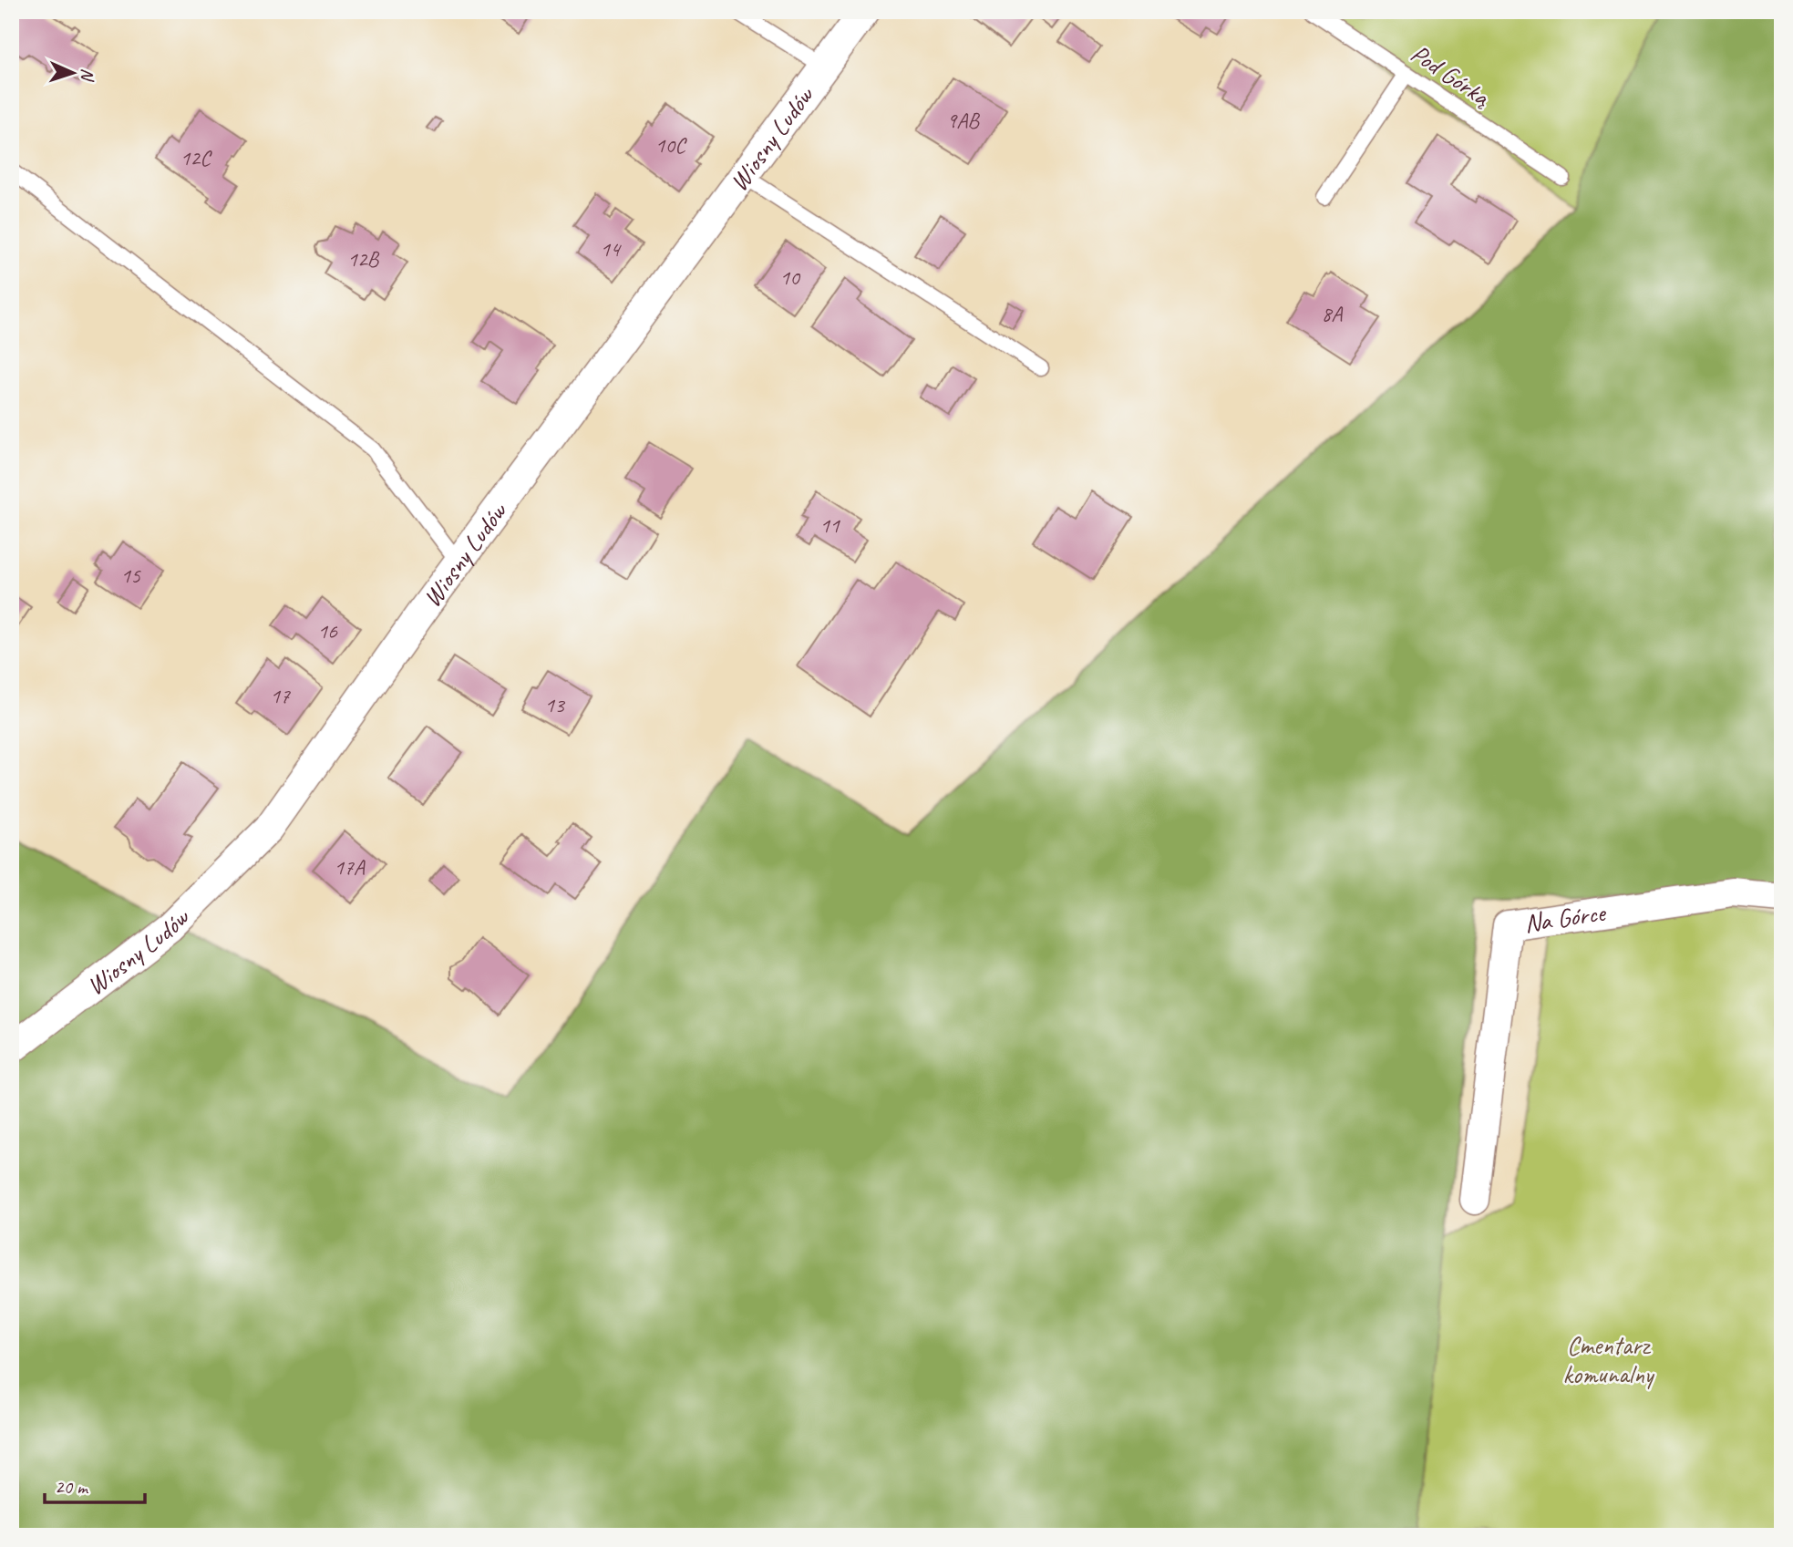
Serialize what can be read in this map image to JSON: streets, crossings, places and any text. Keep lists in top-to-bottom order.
{
  "streets": {
    "street": ["Wiosny Ludów", "Na Górce"],
    "lane": ["Pod Górką"]
  },
  "parks": ["Cmentarz komunalny"],
  "house_numbers": [
    "9AB",
    "10C",
    "12C",
    "14",
    "12B",
    "10",
    "8A",
    "11",
    "15",
    "16",
    "17",
    "13",
    "17A"
  ],
  "scale_bar": "20 m",
  "north": "right"
}
